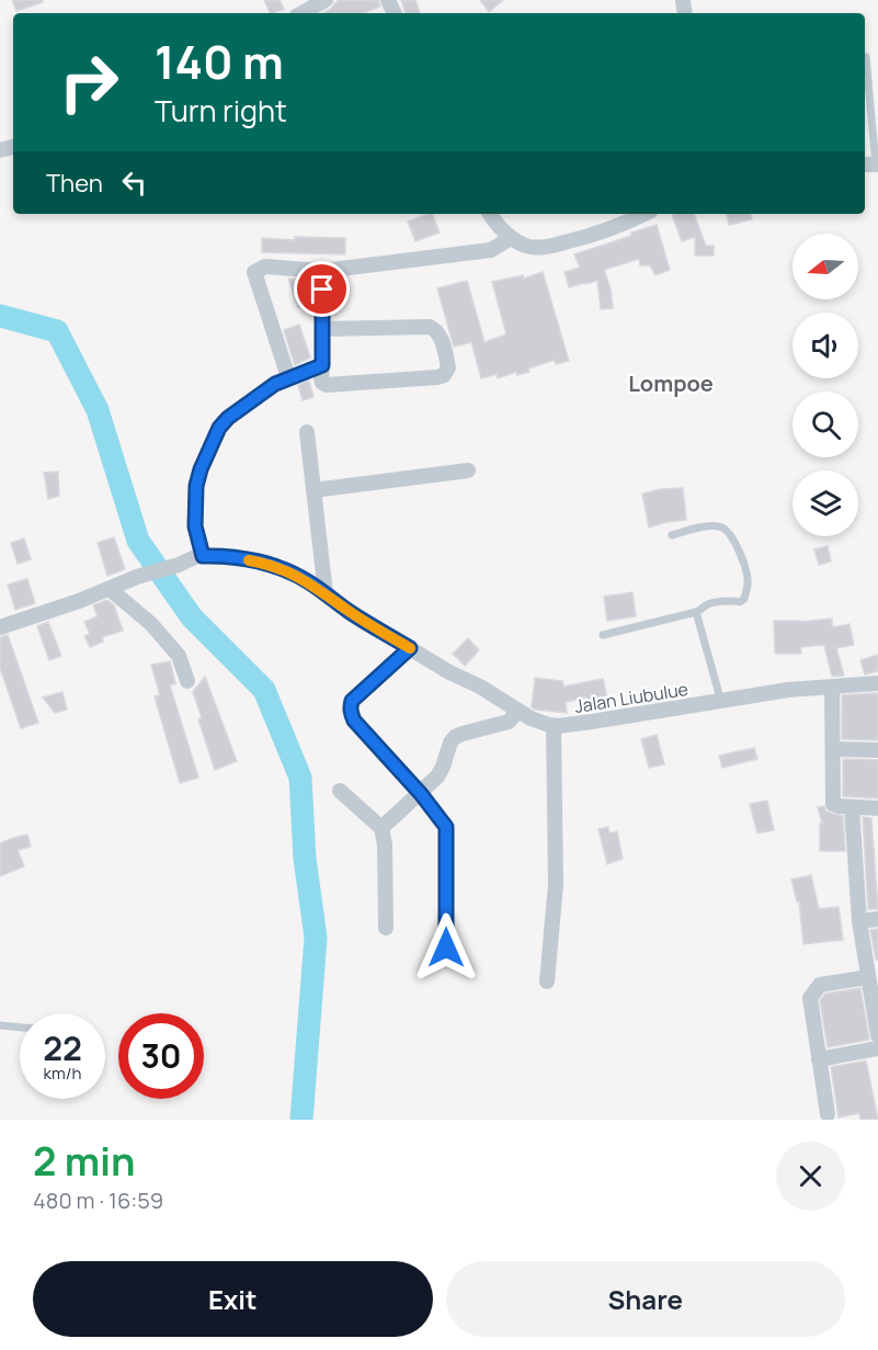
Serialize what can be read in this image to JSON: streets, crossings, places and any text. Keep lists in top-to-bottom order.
{
  "streets": {
    "street": ["Jalan Liubulue"]
  },
  "districts": ["Lompoe"],
  "north": "left",
  "page": {
    "turn": ["140 m", "Turn right"],
    "then": "Then",
    "speed": "22 km/h",
    "limit": "30",
    "heading": ["2 min", "480 m · 16:59"],
    "buttons": ["Exit", "Share"]
  }
}
